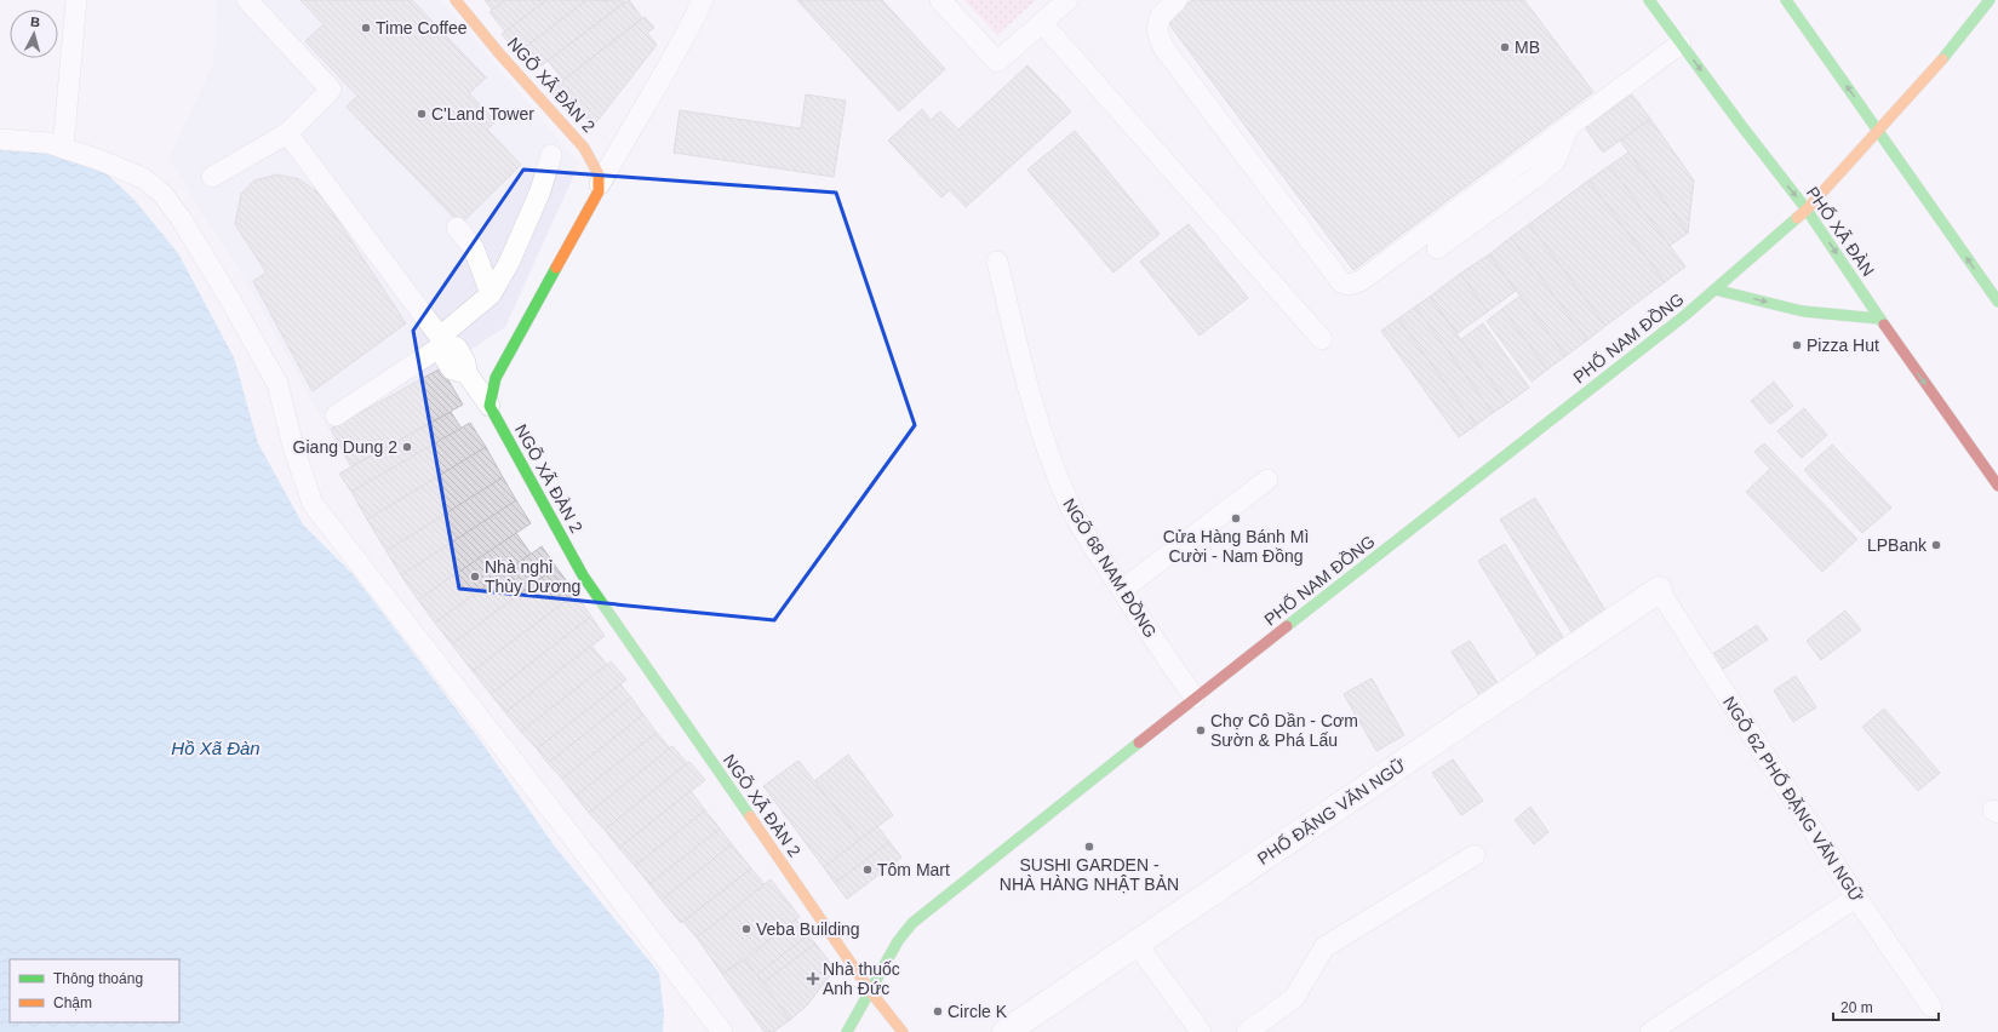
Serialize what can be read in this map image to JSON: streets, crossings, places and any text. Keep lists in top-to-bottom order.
{
  "streets": {
    "street": [
      "NGÕ XÃ ĐÀN 2",
      "PHỐ XÃ ĐÀN",
      "PHỐ NAM ĐỒNG",
      "PHỐ ĐẶNG VĂN NGỮ"
    ],
    "lane": ["NGÕ 68 NAM ĐỒNG", "NGÕ 62 PHỐ ĐẶNG VĂN NGỮ"]
  },
  "crossings": [
    ["NGÕ XÃ ĐÀN 2", "PHỐ NAM ĐỒNG"],
    ["PHỐ XÃ ĐÀN", "PHỐ NAM ĐỒNG"],
    ["PHỐ NAM ĐỒNG", "NGÕ 68 NAM ĐỒNG"],
    ["NGÕ 62 PHỐ ĐẶNG VĂN NGỮ", "PHỐ ĐẶNG VĂN NGỮ"]
  ],
  "one_way": ["PHỐ XÃ ĐÀN"],
  "water": ["Hồ Xã Đàn"],
  "places": {
    "other": [
      "Time Coffee",
      "MB",
      "C'Land Tower",
      "Pizza Hut",
      "Giang Dung 2",
      "Cửa Hàng Bánh Mì Cười - Nam Đồng",
      "LPBank",
      "Nhà nghỉ Thùy Dương",
      "Chợ Cô Dần - Cơm Sườn & Phá Lấu",
      "SUSHI GARDEN - NHÀ HÀNG NHẬT BẢN",
      "Tôm Mart",
      "Veba Building",
      "Circle K"
    ],
    "health": ["Nhà thuốc Anh Đức"]
  },
  "legend": ["Thông thoáng", "Chậm"],
  "scale_bar": "20 m",
  "north": "top"
}
